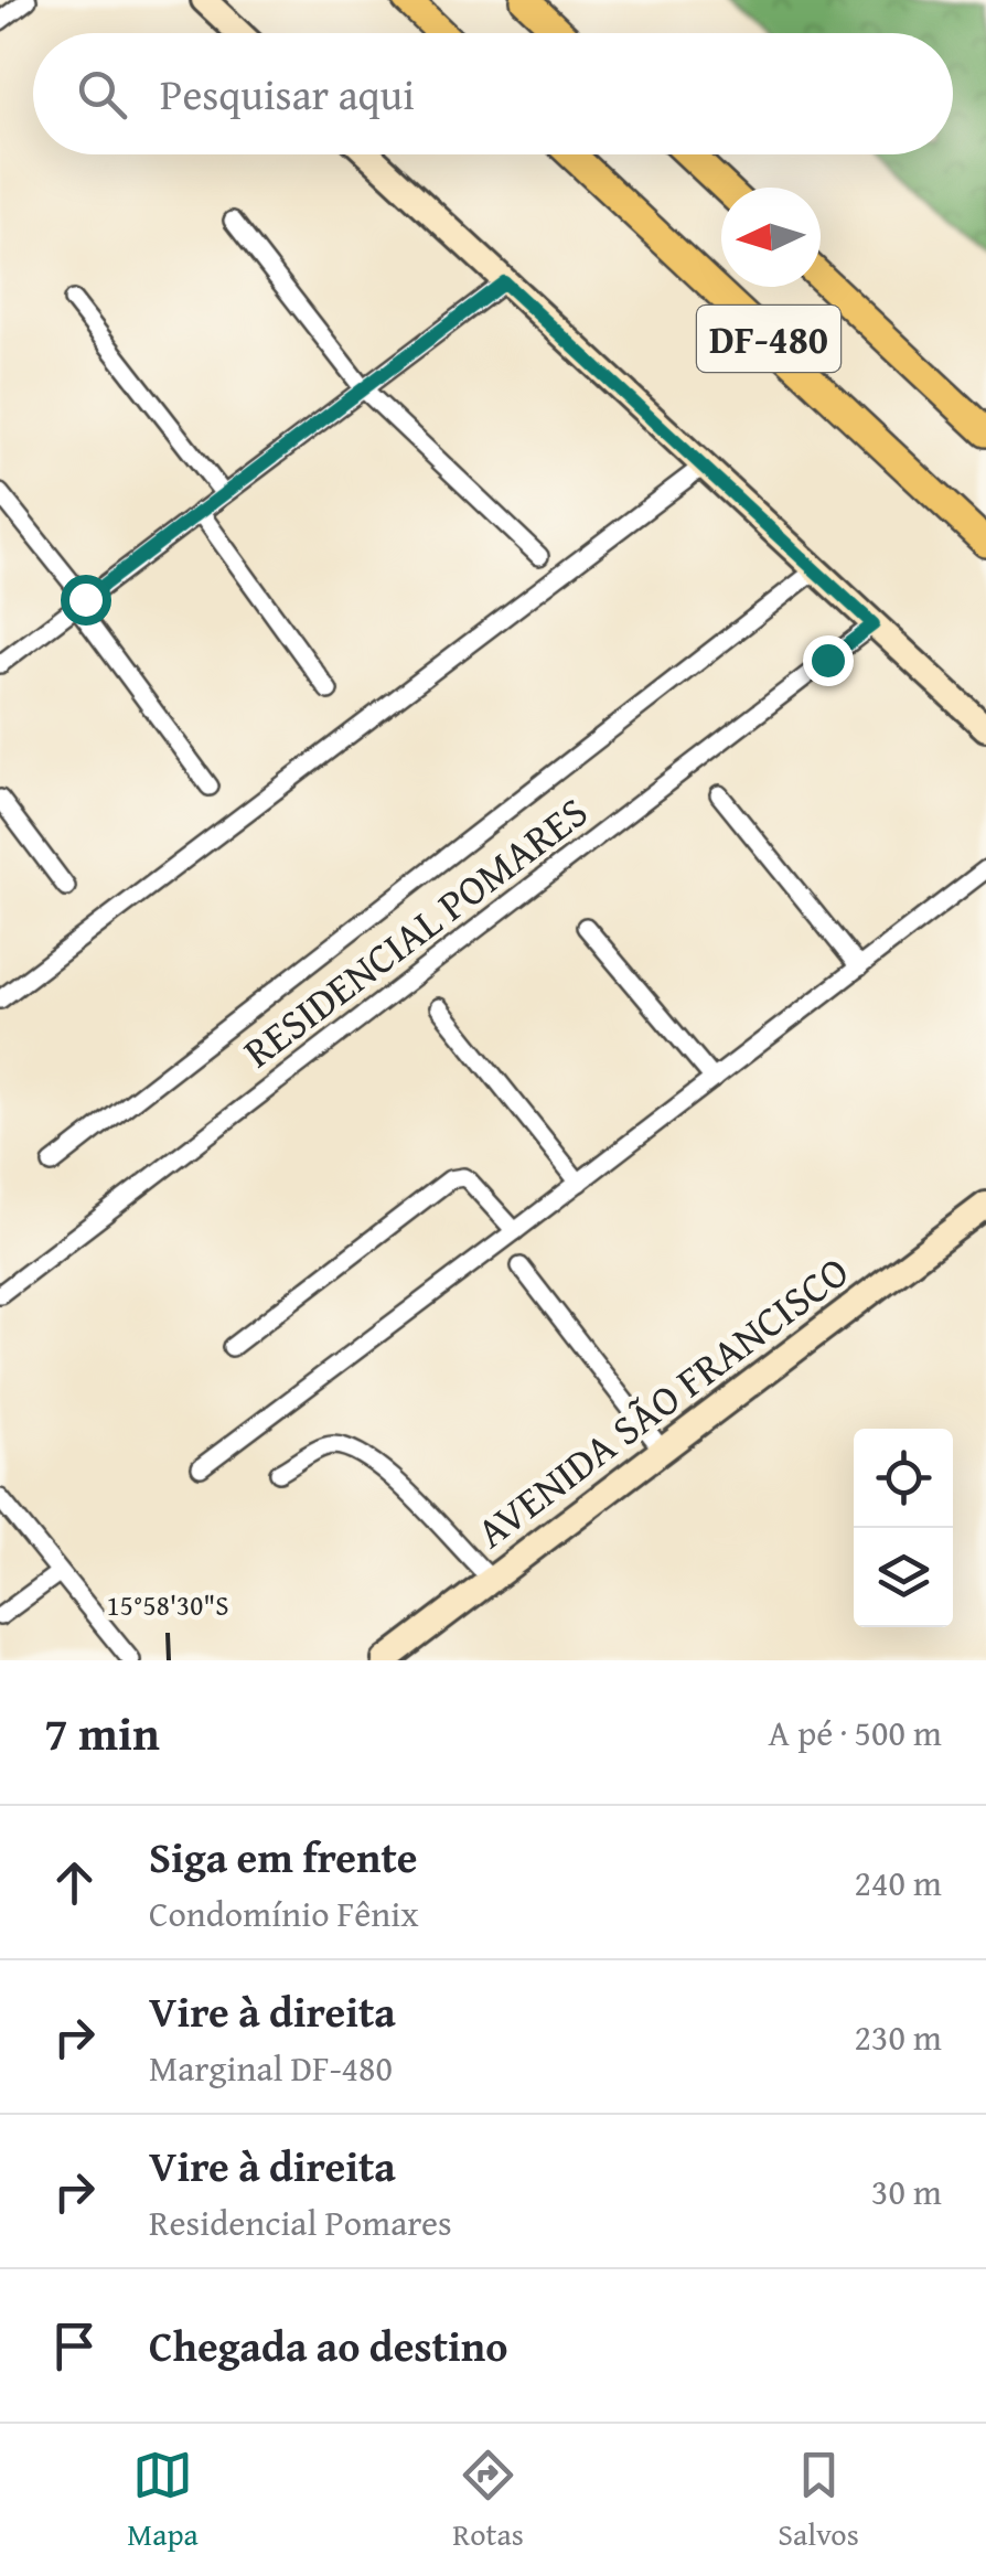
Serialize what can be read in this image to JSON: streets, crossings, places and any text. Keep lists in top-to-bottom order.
{
  "streets": {
    "main road": ["DF-480"],
    "street": ["RESIDENCIAL POMARES", "AVENIDA SÃO FRANCISCO"]
  },
  "north": "left",
  "page": {
    "search": "Pesquisar aqui",
    "heading": ["7 min", "A pé · 500 m"],
    "list": [
      ["Siga em frente", "Condomínio Fênix", "240 m"],
      ["Vire à direita", "Marginal DF-480", "230 m"],
      ["Vire à direita", "Residencial Pomares", "30 m"],
      "Chegada ao destino"
    ],
    "nav": ["Mapa", "Rotas", "Salvos"]
  },
  "coordinates": ["15°58'30\"S"]
}
